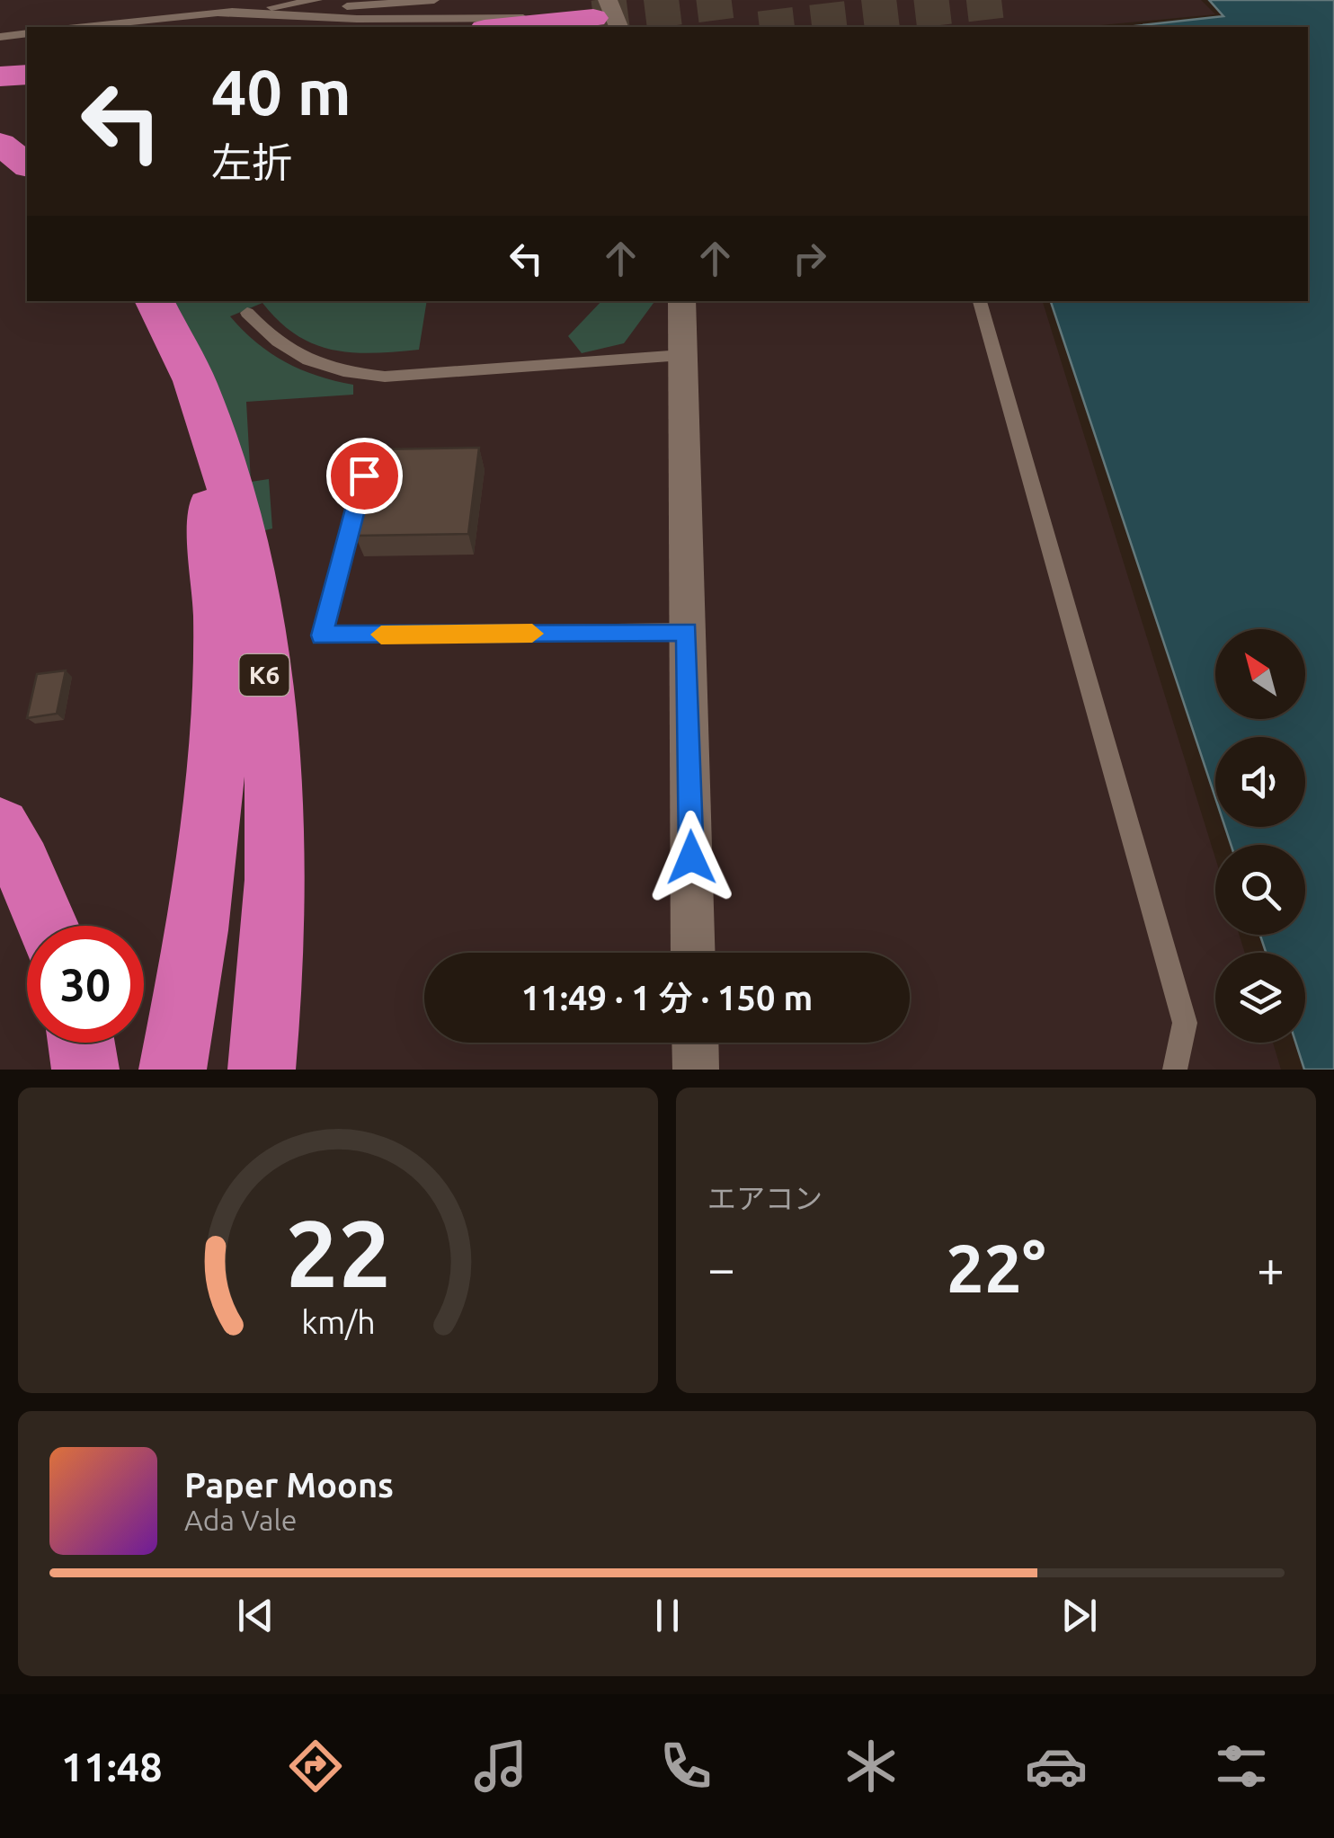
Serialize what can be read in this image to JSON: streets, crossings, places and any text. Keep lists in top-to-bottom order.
{
  "streets": {
    "highway": ["K6"]
  },
  "north": "top left",
  "page": {
    "turn": ["40 m", "左折"],
    "limit": "30",
    "trip": "11:49 · 1 分 · 150 m",
    "tile": "エアコン",
    "heat": ["−", "22°", "+"],
    "song": ["Paper Moons", "Ada Vale"],
    "tabs": "11:48",
    "gauge": ["22", "km/h"]
  }
}
